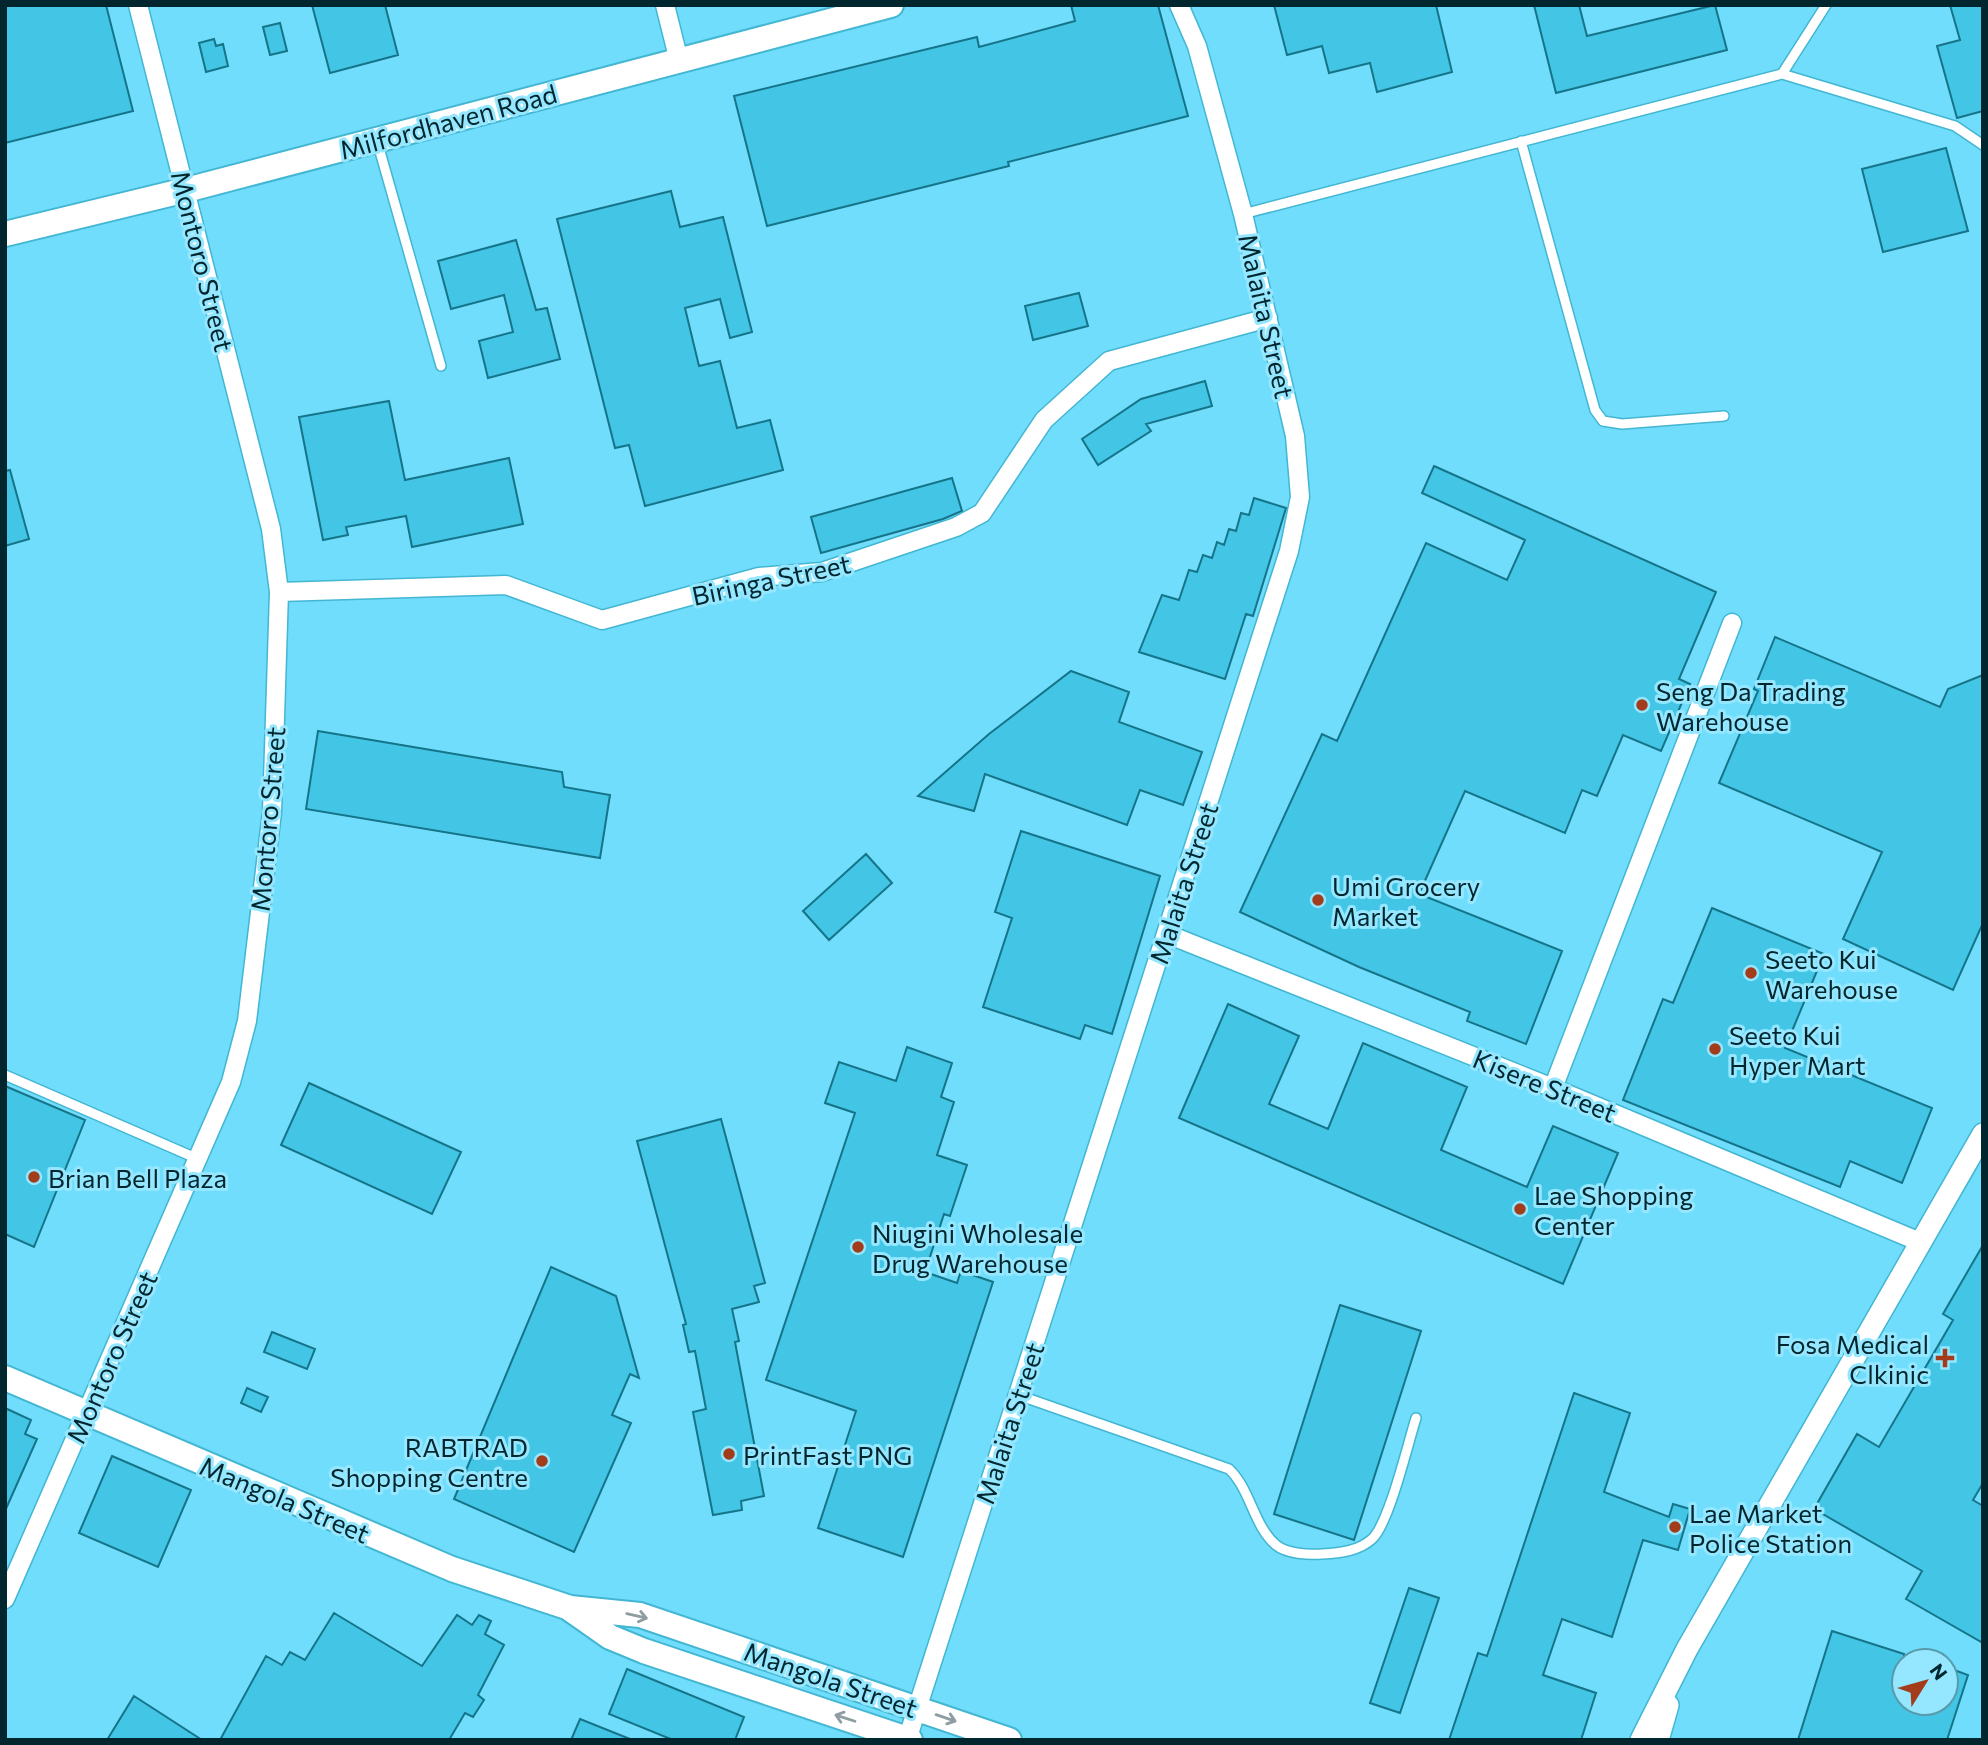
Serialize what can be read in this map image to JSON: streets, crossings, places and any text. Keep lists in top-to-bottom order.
{
  "streets": {
    "main road": ["Milfordhaven Road", "Mangola Street"],
    "street": [
      "Montoro Street",
      "Malaita Street",
      "Biringa Street",
      "Kisere Street"
    ]
  },
  "crossings": [
    ["Milfordhaven Road", "Montoro Street"],
    ["Montoro Street", "Biringa Street"],
    ["Montoro Street", "Mangola Street"],
    ["Malaita Street", "Biringa Street"],
    ["Malaita Street", "Kisere Street"],
    ["Malaita Street", "Mangola Street"]
  ],
  "places": {
    "other": [
      "Seng Da Trading Warehouse",
      "Umi Grocery Market",
      "Seeto Kui Warehouse",
      "Seeto Kui Hyper Mart",
      "Brian Bell Plaza",
      "Lae Shopping Center",
      "Niugini Wholesale Drug Warehouse",
      "PrintFast PNG",
      "RABTRAD Shopping Centre",
      "Lae Market Police Station"
    ],
    "health": ["Fosa Medical Clkinic"]
  },
  "north": "top right"
}
